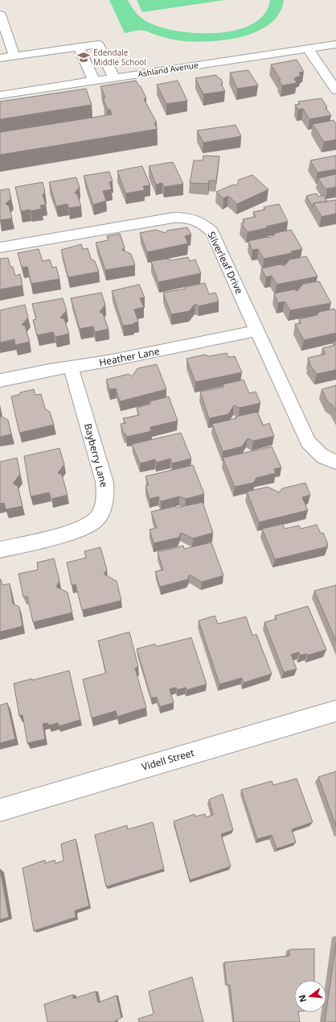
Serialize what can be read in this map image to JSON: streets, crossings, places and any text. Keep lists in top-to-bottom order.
{
  "streets": {
    "street": [
      "Ashland Avenue",
      "Silverleaf Drive",
      "Heather Lane",
      "Bayberry Lane",
      "Videll Street"
    ]
  },
  "crossings": [
    ["Silverleaf Drive", "Heather Lane"],
    ["Heather Lane", "Bayberry Lane"]
  ],
  "places": {
    "school or university": ["Edendale Middle School"]
  },
  "north": "left"
}
